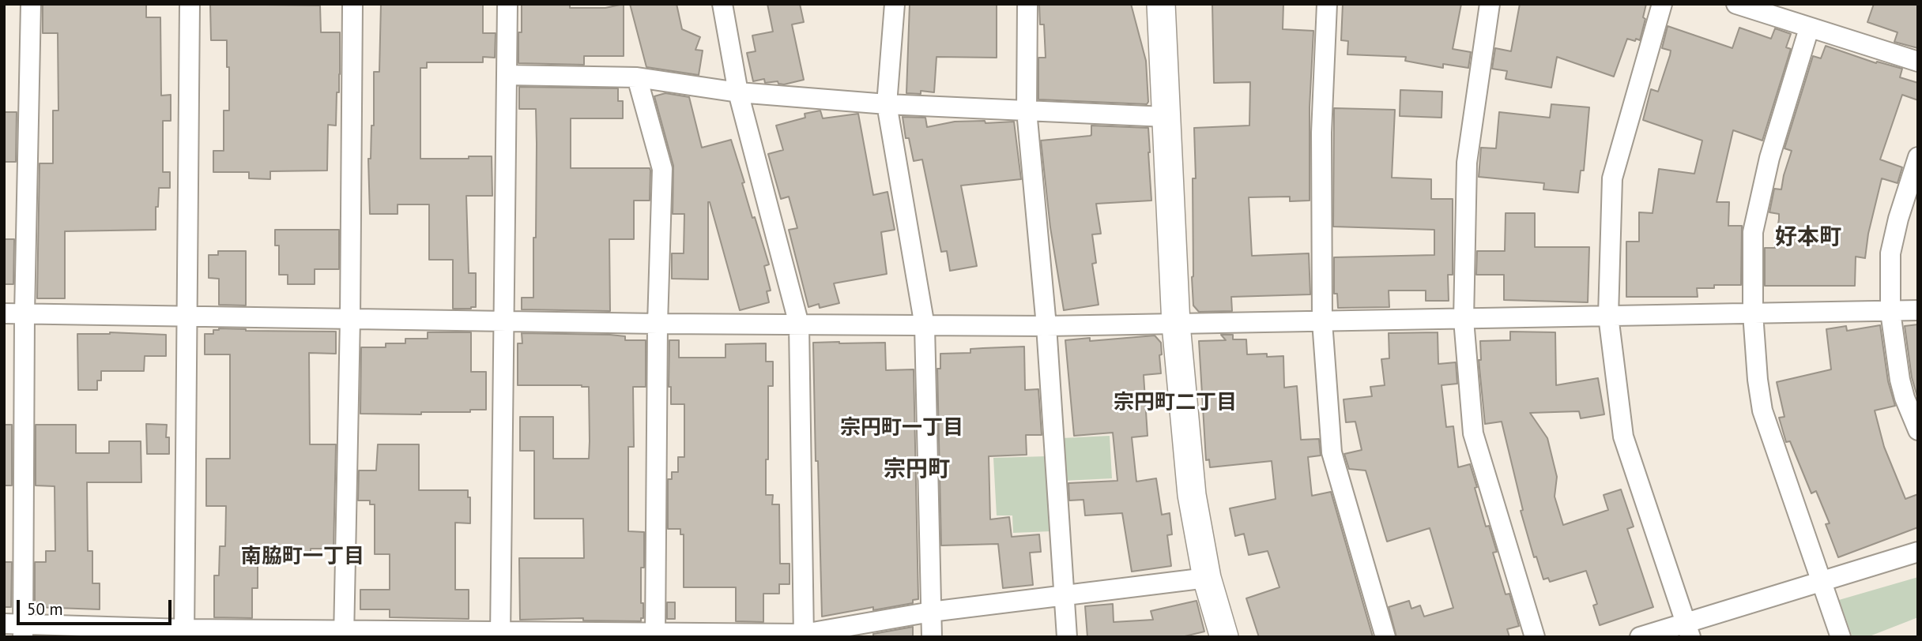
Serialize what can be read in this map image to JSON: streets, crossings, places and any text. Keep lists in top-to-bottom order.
{
  "districts": [
    "好本町",
    "宗円町二丁目",
    "宗円町一丁目",
    "宗円町",
    "南脇町一丁目"
  ],
  "scale_bar": "50 m"
}
